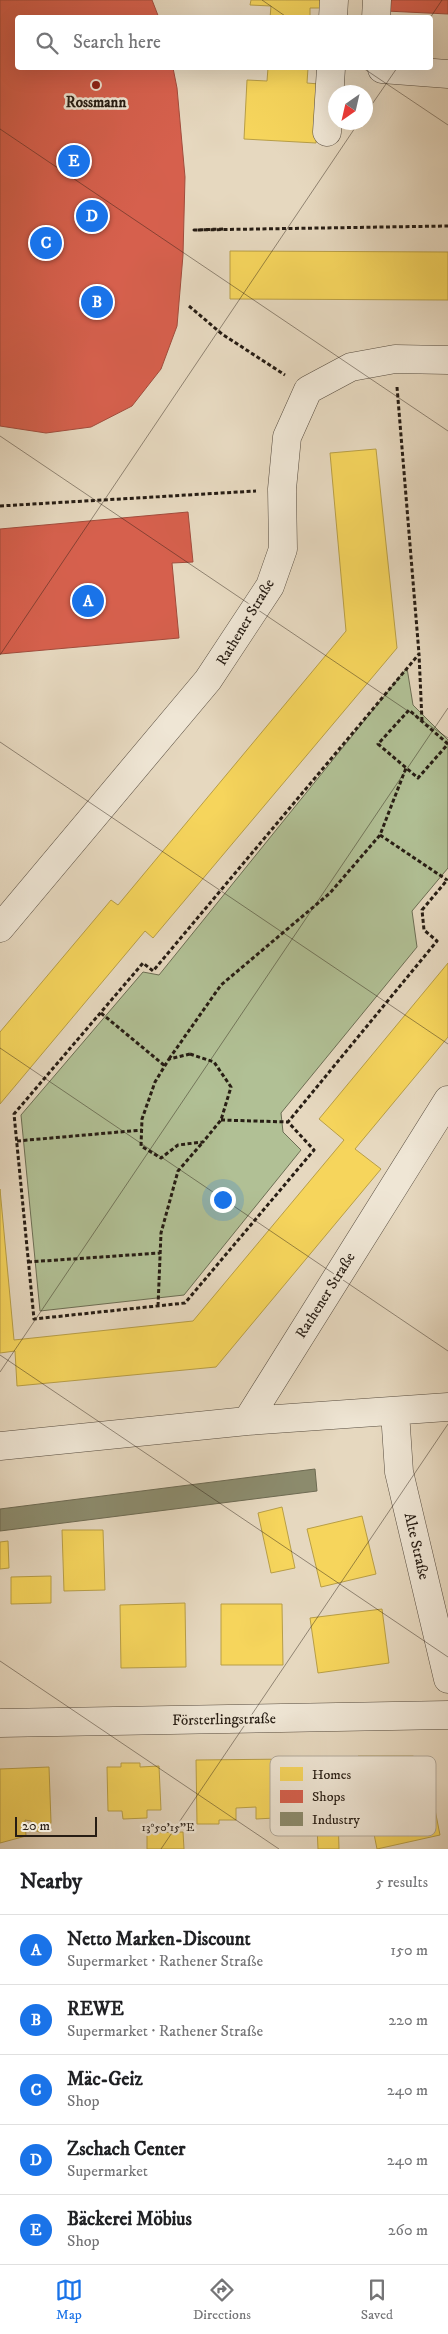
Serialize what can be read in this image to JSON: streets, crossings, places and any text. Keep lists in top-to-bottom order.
{
  "streets": {
    "street": ["Rathener Straße", "Alte Straße", "Försterlingstraße"]
  },
  "places": ["Rossmann"],
  "legend": ["Homes", "Shops", "Industry"],
  "scale_bar": "20 m",
  "north": "bottom left",
  "page": {
    "search": "Search here",
    "pins": [
      "E",
      "D",
      "C",
      "B",
      "A"
    ],
    "scale": "20 m",
    "heading": ["Nearby", "5 results"],
    "list": [
      {
        "mark": "A",
        "name": "Netto Marken-Discount",
        "note": "Supermarket · Rathener Straße",
        "value": "150 m"
      },
      {
        "mark": "B",
        "name": "REWE",
        "note": "Supermarket · Rathener Straße",
        "value": "220 m"
      },
      {
        "mark": "C",
        "name": "Mäc-Geiz",
        "note": "Shop",
        "value": "240 m"
      },
      {
        "mark": "D",
        "name": "Zschach Center",
        "note": "Supermarket",
        "value": "240 m"
      },
      {
        "mark": "E",
        "name": "Bäckerei Möbius",
        "note": "Shop",
        "value": "260 m"
      }
    ],
    "nav": ["Map", "Directions", "Saved"]
  },
  "coordinates": ["13°50'15\"E"]
}
